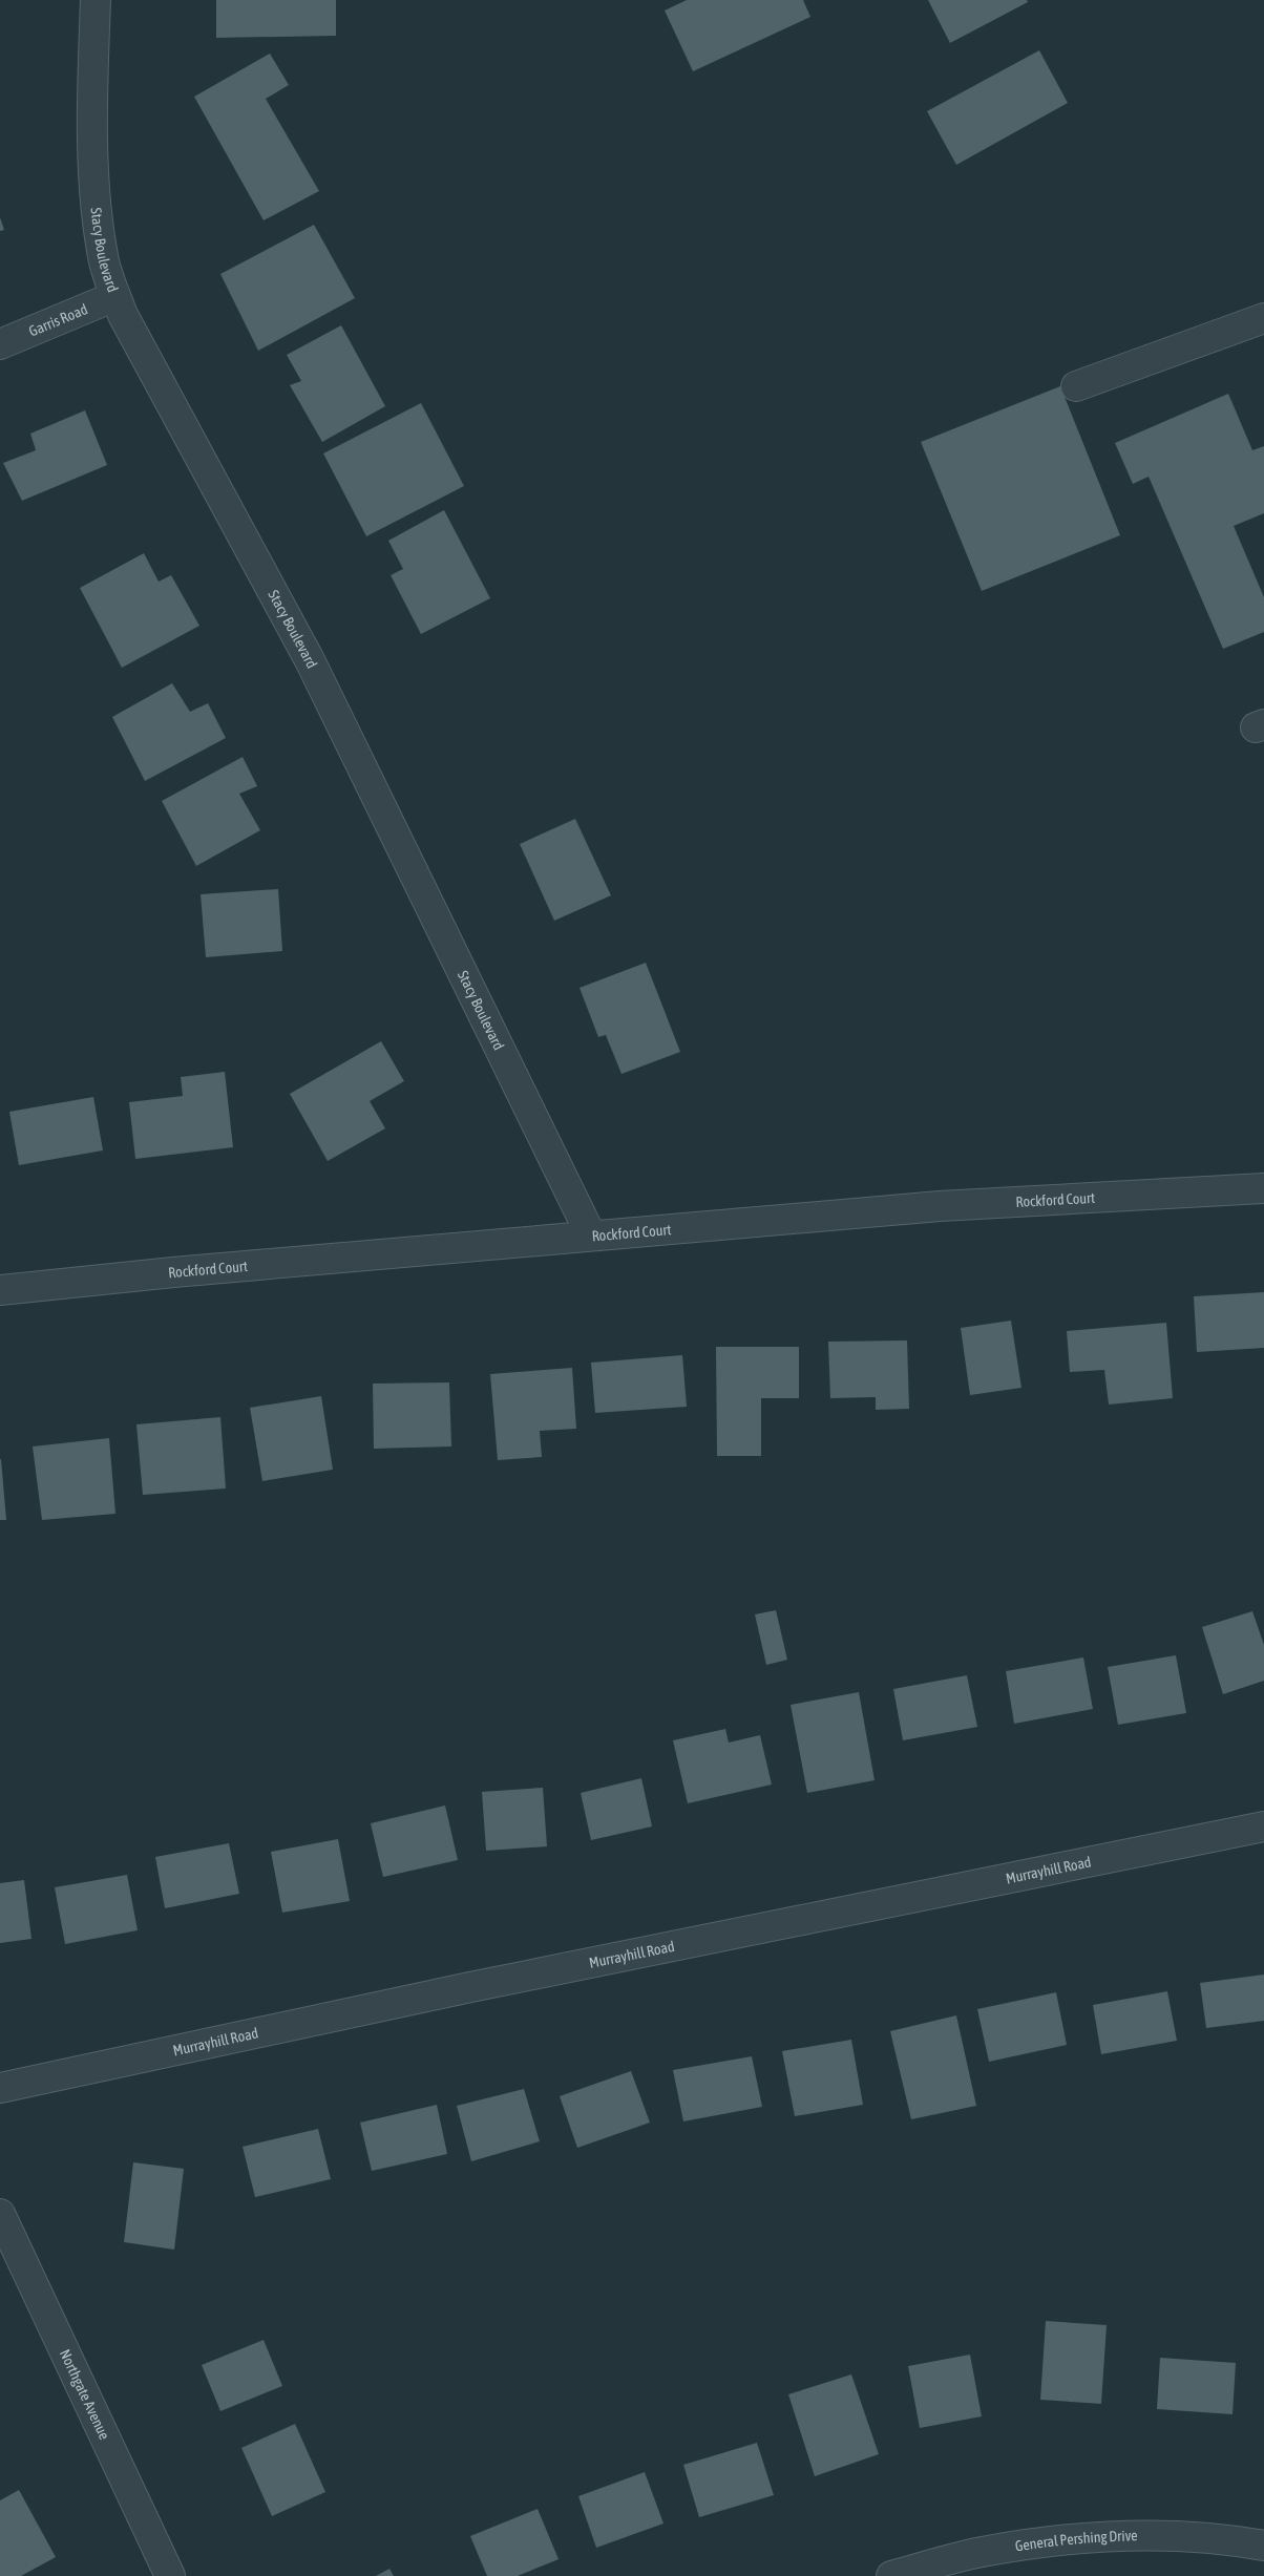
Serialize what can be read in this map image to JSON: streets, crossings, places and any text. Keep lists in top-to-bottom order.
{
  "streets": {
    "street": [
      "Stacy Boulevard",
      "Garris Road",
      "Rockford Court",
      "Murrayhill Road",
      "Northgate Avenue",
      "General Pershing Drive"
    ]
  },
  "crossings": [
    ["Stacy Boulevard", "Garris Road"],
    ["Stacy Boulevard", "Rockford Court"]
  ]
}
